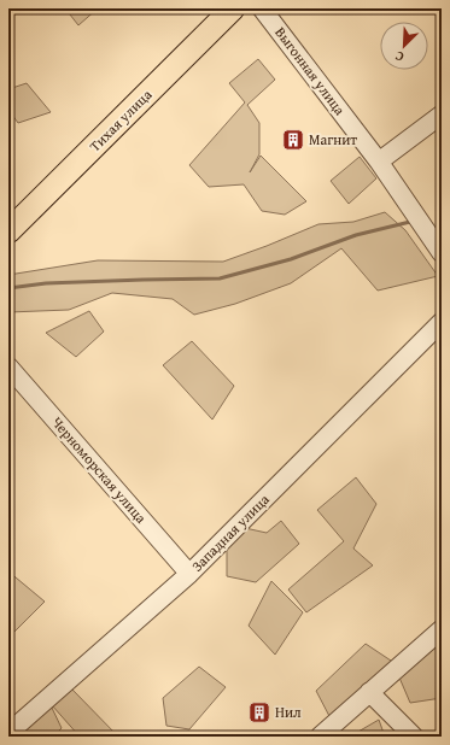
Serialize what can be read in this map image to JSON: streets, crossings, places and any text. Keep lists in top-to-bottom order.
{
  "streets": {
    "main road": ["Тихая улица"],
    "street": ["Выгонная улица", "Черноморская улица", "Западная улица"]
  },
  "crossings": [
    ["Черноморская улица", "Западная улица"]
  ],
  "places": {
    "building": ["Магнит", "Нил"]
  },
  "north": "bottom left"
}
